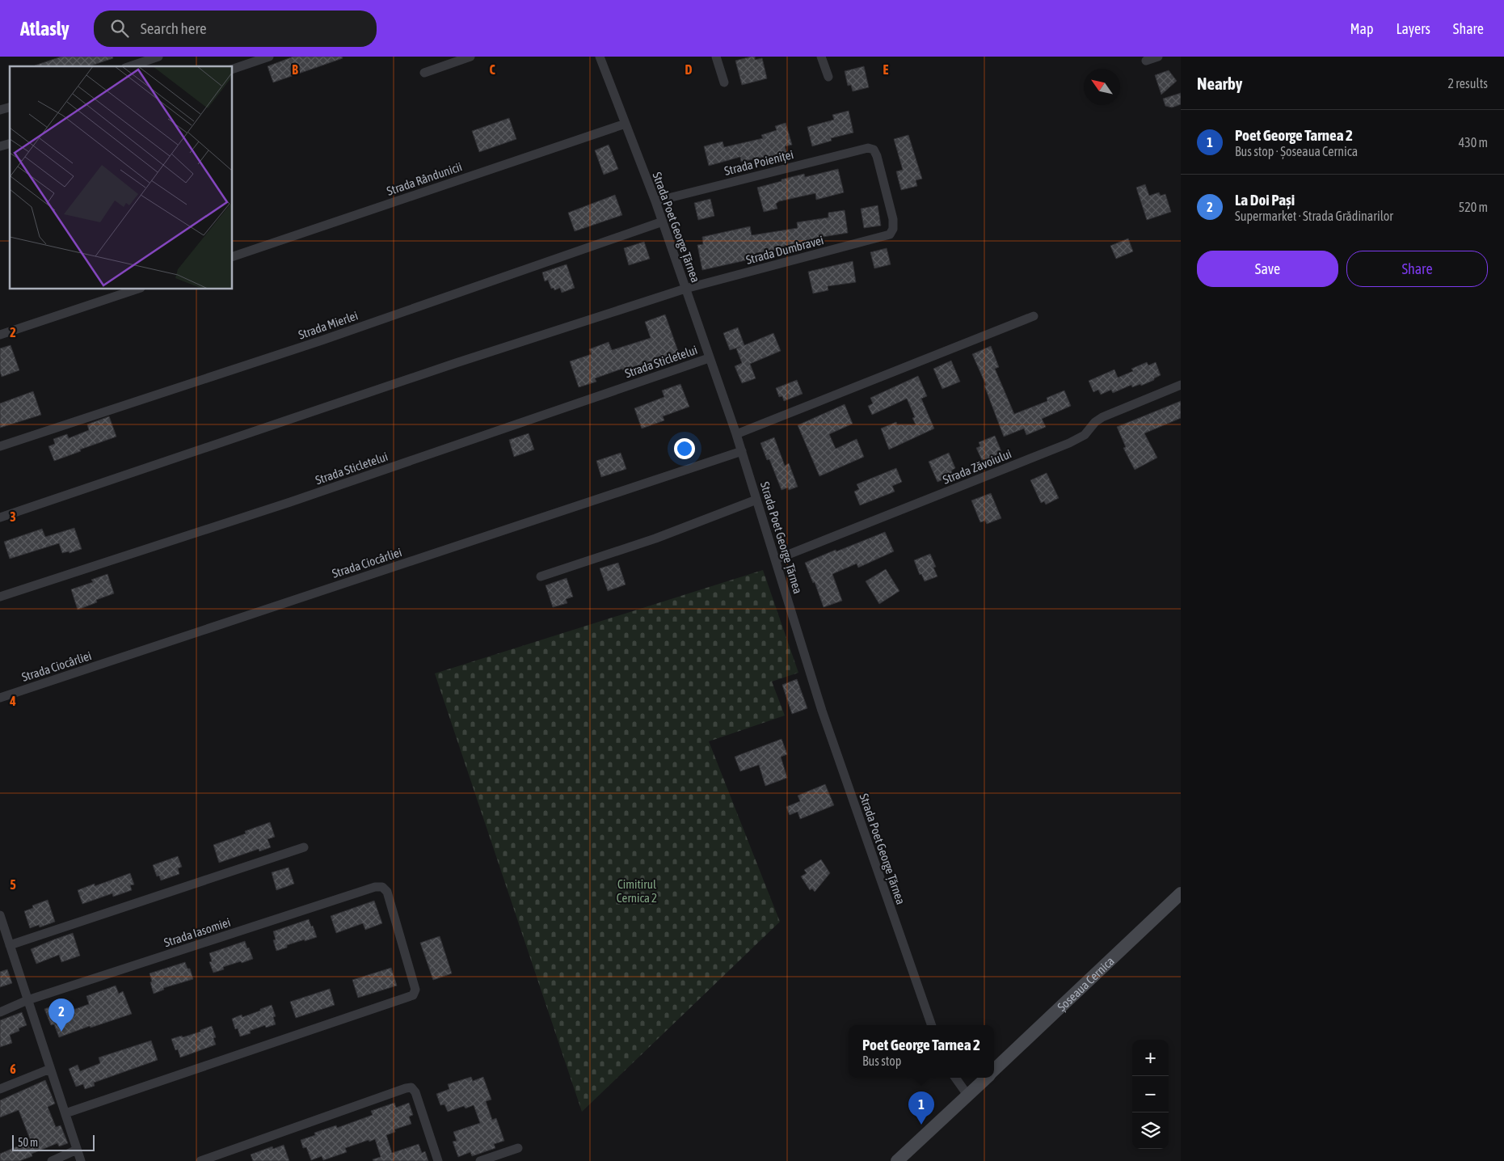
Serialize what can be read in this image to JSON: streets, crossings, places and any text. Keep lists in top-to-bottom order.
{
  "streets": {
    "main road": ["Șoseaua Cernica"],
    "street": [
      "Strada Poieniței",
      "Strada Rândunicii",
      "Strada Poet George Țărnea",
      "Strada Dumbravei",
      "Strada Mierlei",
      "Strada Sticletelui",
      "Strada Zăvoiului",
      "Strada Ciocârliei",
      "Strada Iasomiei"
    ]
  },
  "crossings": [
    ["Strada Poieniței", "Strada Poet George Țărnea"],
    ["Strada Poieniței", "Strada Dumbravei"],
    ["Strada Rândunicii", "Strada Poet George Țărnea"],
    ["Strada Poet George Țărnea", "Strada Dumbravei"],
    ["Strada Poet George Țărnea", "Strada Mierlei"],
    ["Strada Poet George Țărnea", "Strada Sticletelui"],
    ["Strada Poet George Țărnea", "Strada Zăvoiului"],
    ["Strada Poet George Țărnea", "Strada Ciocârliei"]
  ],
  "parks": ["Cimitirul Cernica 2"],
  "scale_bar": "50 m",
  "north": "top left",
  "page": {
    "header": "Atlasly",
    "search": "Search here",
    "nav": ["Map", "Layers", "Share"],
    "heading": ["Nearby", "2 results"],
    "list": [
      {
        "mark": "1",
        "name": "Poet George Tarnea 2",
        "note": "Bus stop · Șoseaua Cernica",
        "value": "430 m"
      },
      {
        "mark": "2",
        "name": "La Doi Pași",
        "note": "Supermarket · Strada Grădinarilor",
        "value": "520 m"
      }
    ],
    "buttons": ["Save", "Share"],
    "pins": ["2", "1"],
    "popup": ["Poet George Tarnea 2", "Bus stop"],
    "map_buttons": ["+", "−"],
    "scale": "50 m"
  },
  "grid": {
    "columns": [
      "B",
      "C",
      "D",
      "E"
    ],
    "rows": [
      "2",
      "3",
      "4",
      "5",
      "6"
    ]
  }
}
